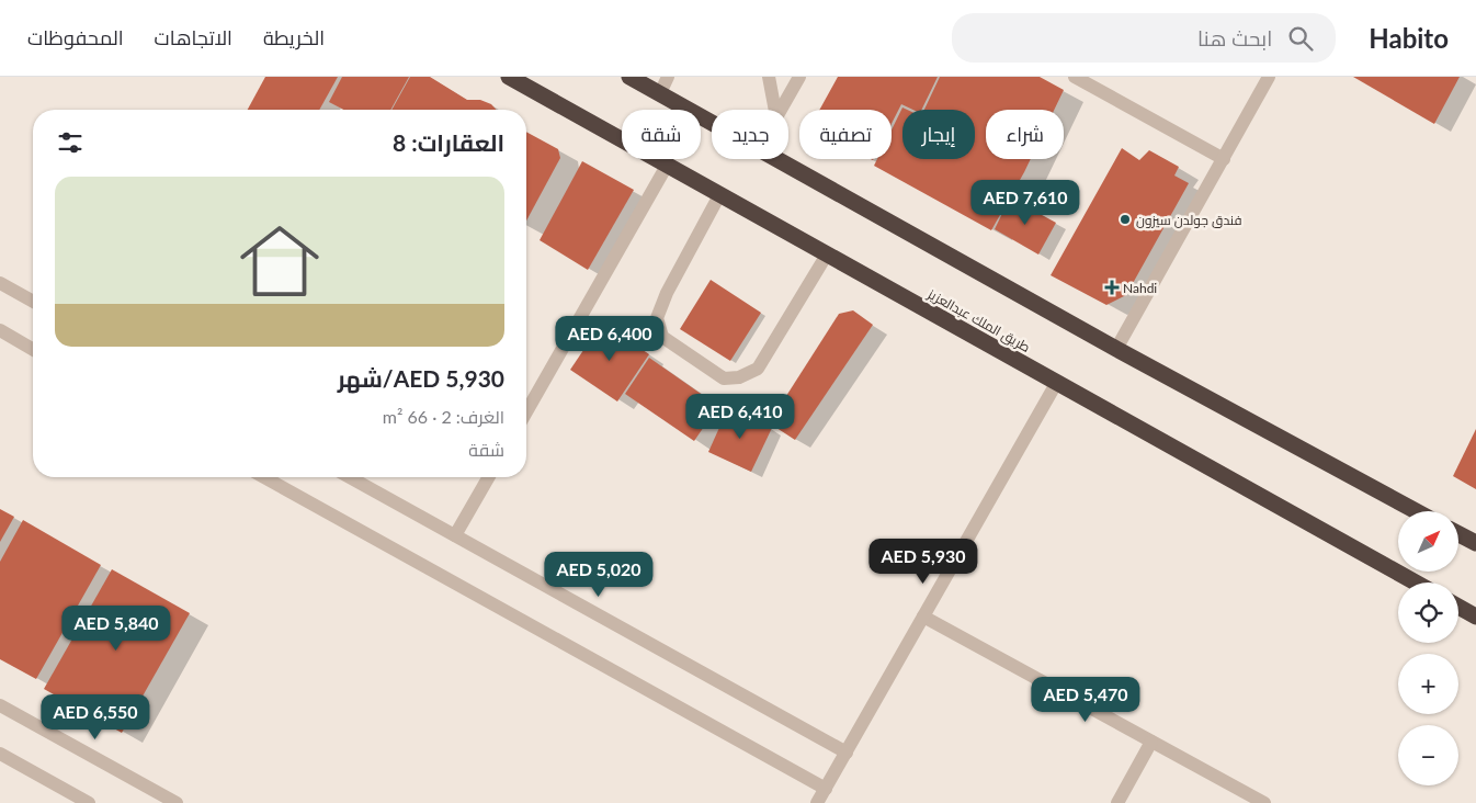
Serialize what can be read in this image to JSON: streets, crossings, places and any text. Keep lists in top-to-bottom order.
{
  "streets": {
    "highway": ["طريق الملك عبدالعزيز"]
  },
  "places": {
    "other": ["فندق جولدن سيزون"],
    "health": ["Nahdi"]
  },
  "north": "top right",
  "page": {
    "header": "Habito",
    "search": "ابحث هنا",
    "nav": ["الخريطة", "الاتجاهات", "المحفوظات"],
    "chip": [
      "شراء",
      "إيجار",
      "تصفية",
      "جديد",
      "شقة"
    ],
    "heading": "العقارات: 8",
    "list": [
      {
        "name": "AED 5,930/شهر",
        "note": "الغرف: 2 · 66 m² · شقة"
      }
    ],
    "price": [
      "AED 7,610",
      "AED 6,400",
      "AED 6,410",
      "AED 5,930",
      "AED 5,020",
      "AED 5,840",
      "AED 5,470",
      "AED 6,550"
    ],
    "map_buttons": ["+", "−"]
  }
}
